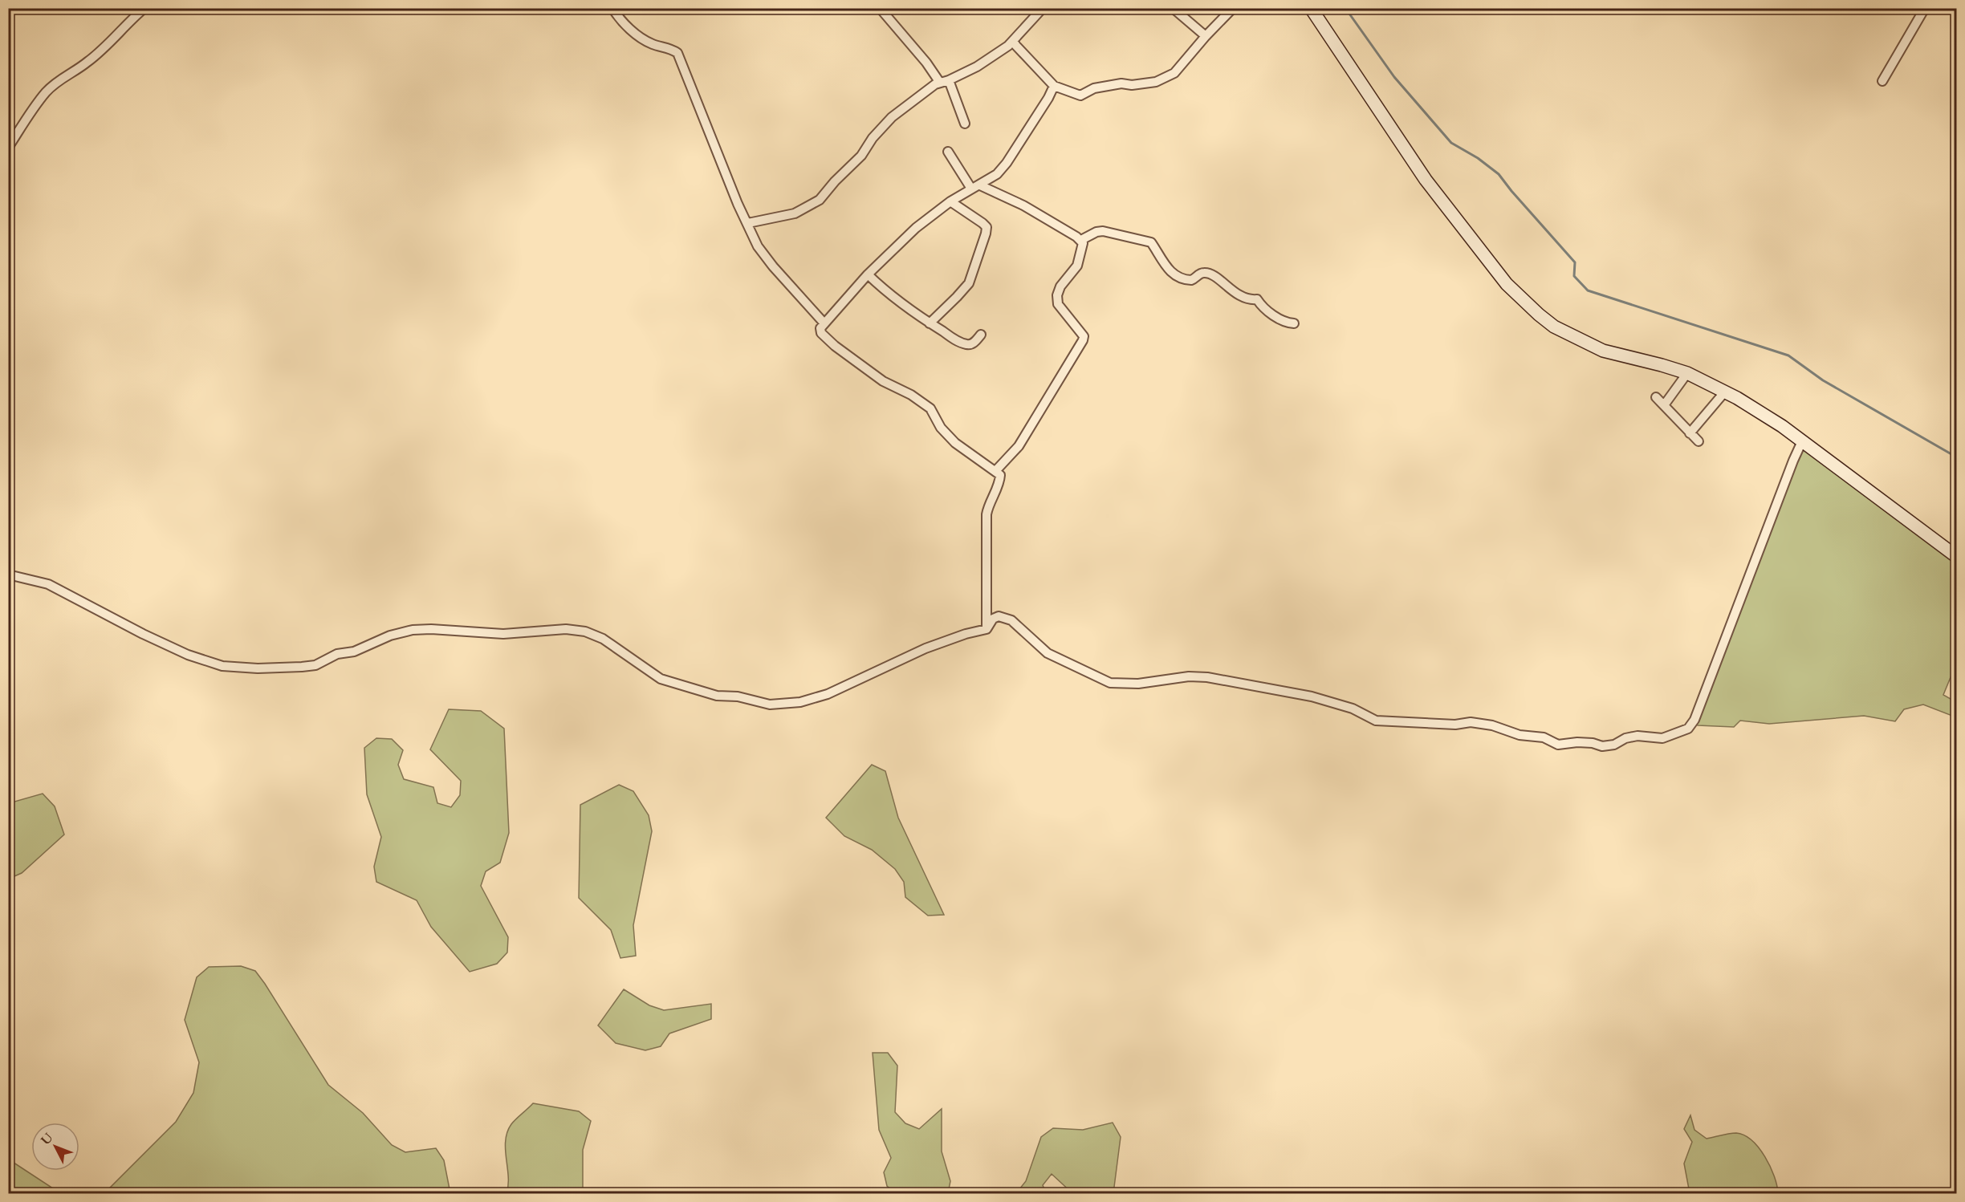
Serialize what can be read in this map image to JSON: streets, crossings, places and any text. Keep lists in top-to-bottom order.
{
  "north": "top left"
}
